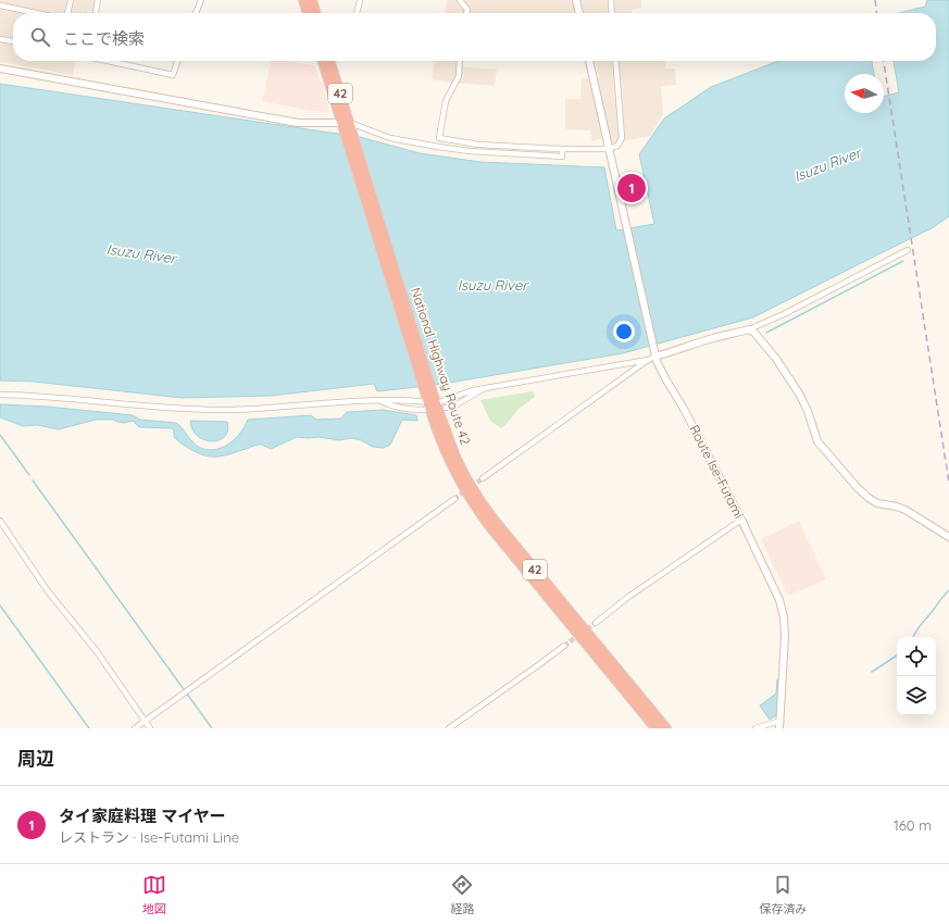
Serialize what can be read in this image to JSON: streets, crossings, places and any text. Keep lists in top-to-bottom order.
{
  "streets": {
    "highway": ["42", "National Highway Route 42"],
    "main road": ["Route Ise-Futami"]
  },
  "water": ["Isuzu River"],
  "north": "left",
  "page": {
    "search": "ここで検索",
    "pins": "1",
    "heading": "周辺",
    "list": [
      {
        "mark": "1",
        "name": "タイ家庭料理 マイヤー",
        "note": "レストラン · Ise-Futami Line",
        "value": "160 m"
      }
    ],
    "nav": ["地図", "経路", "保存済み"]
  }
}
